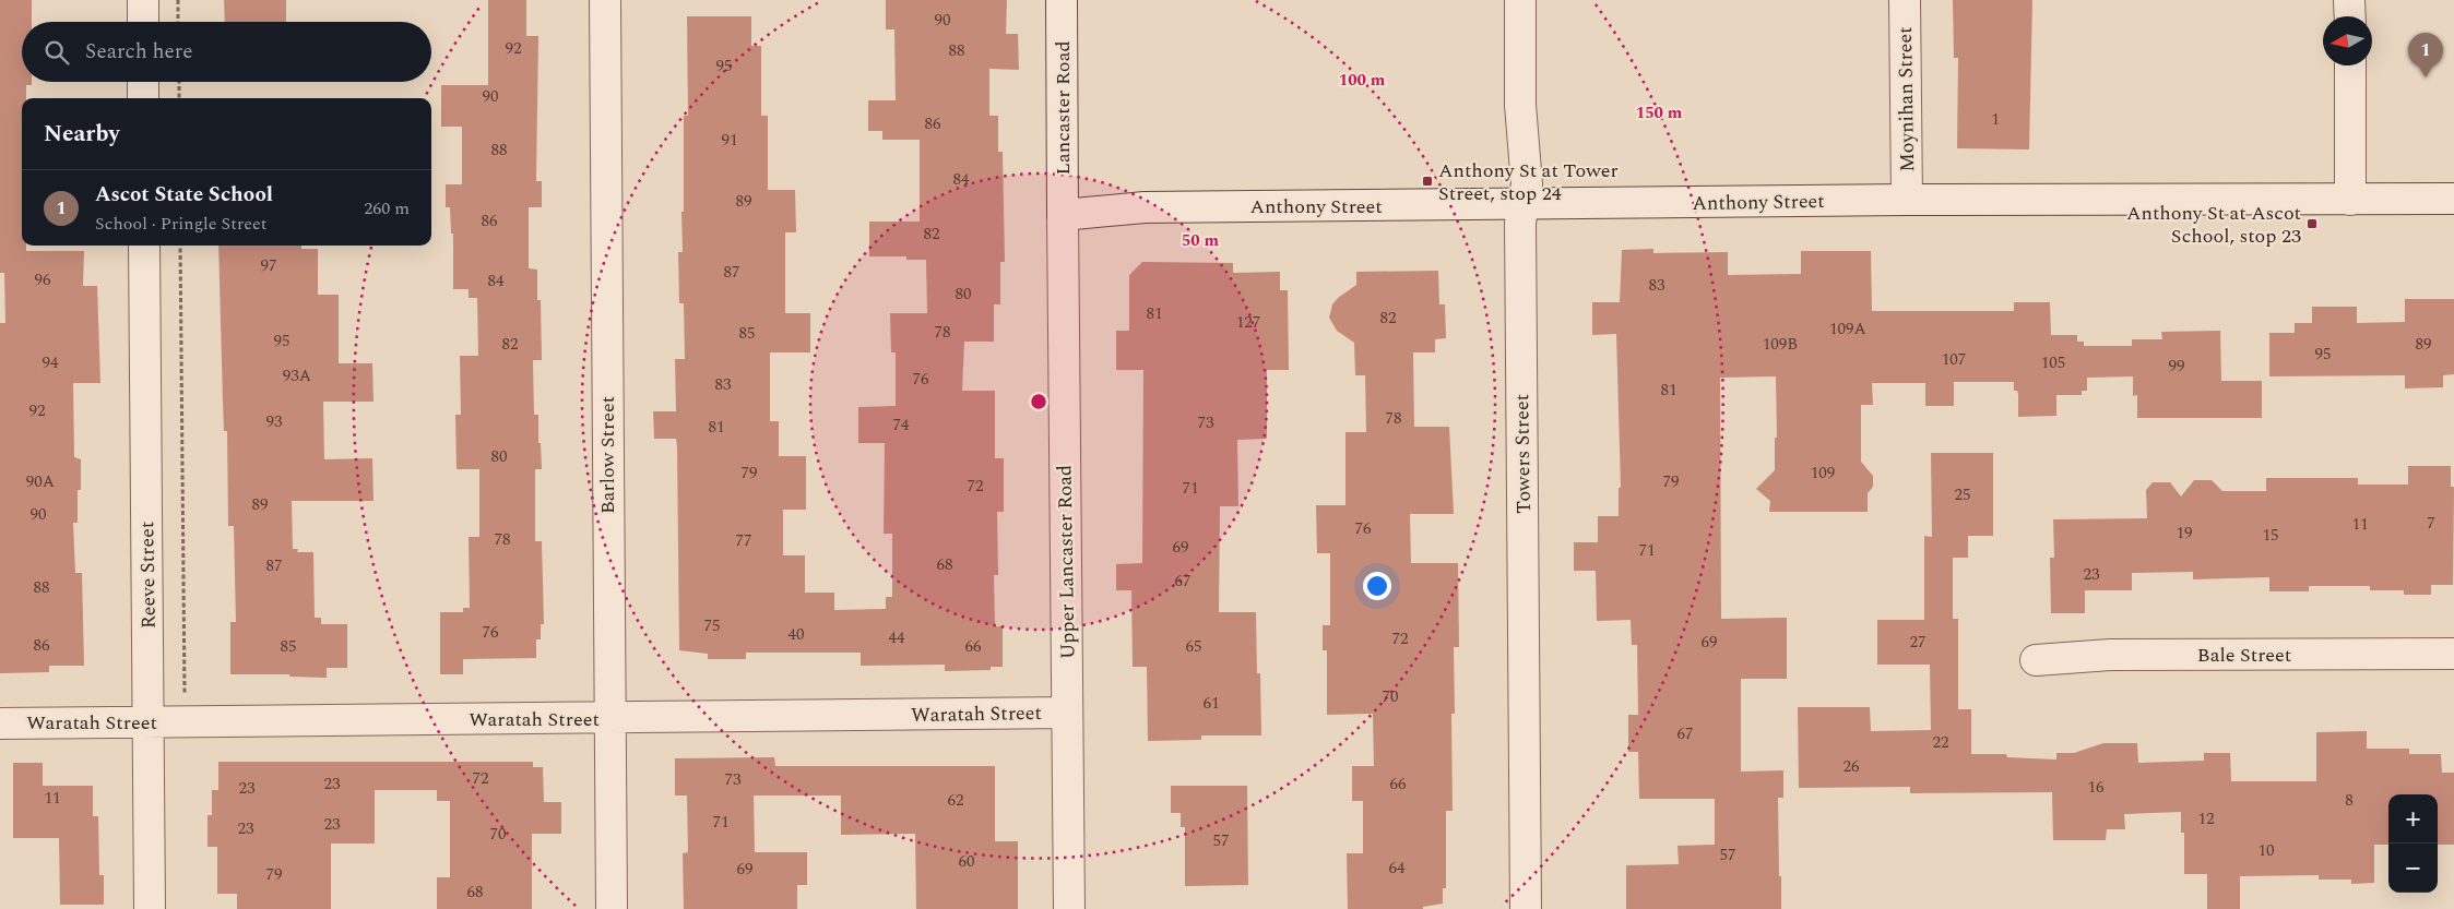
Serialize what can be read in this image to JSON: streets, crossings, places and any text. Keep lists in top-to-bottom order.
{
  "streets": {
    "street": [
      "Moynihan Street",
      "Lancaster Road",
      "Anthony Street",
      "Towers Street",
      "Barlow Street",
      "Upper Lancaster Road",
      "Reeve Street",
      "Bale Street",
      "Waratah Street"
    ]
  },
  "crossings": [
    ["Moynihan Street", "Anthony Street"],
    ["Lancaster Road", "Anthony Street"],
    ["Lancaster Road", "Upper Lancaster Road"],
    ["Anthony Street", "Towers Street"],
    ["Anthony Street", "Upper Lancaster Road"],
    ["Barlow Street", "Waratah Street"],
    ["Upper Lancaster Road", "Waratah Street"],
    ["Reeve Street", "Waratah Street"]
  ],
  "places": {
    "transit": ["Anthony St at Tower Street, stop 24", "Anthony St at Ascot School, stop 23"]
  },
  "house_numbers": [
    "90",
    "92",
    "88",
    "95",
    "90",
    "1",
    "86",
    "91",
    "88",
    "84",
    "89",
    "86",
    "82",
    "97",
    "87",
    "96",
    "84",
    "83",
    "80",
    "81",
    "82",
    "127",
    "109A",
    "78",
    "85",
    "95",
    "82",
    "109B",
    "89",
    "95",
    "107",
    "94",
    "105",
    "99",
    "93A",
    "76",
    "83",
    "81",
    "92",
    "78",
    "93",
    "73",
    "74",
    "81",
    "80",
    "79",
    "109",
    "90A",
    "79",
    "72",
    "71",
    "25",
    "89",
    "90",
    "7",
    "11",
    "76",
    "19",
    "15",
    "78",
    "77",
    "69",
    "71",
    "68",
    "87",
    "23",
    "67",
    "88",
    "75",
    "76",
    "40",
    "44",
    "72",
    "69",
    "27",
    "86",
    "85",
    "66",
    "65",
    "70",
    "61",
    "67",
    "22",
    "26",
    "72",
    "73",
    "23",
    "66",
    "16",
    "23",
    "11",
    "62",
    "8",
    "12",
    "71",
    "23",
    "23",
    "70",
    "57",
    "10",
    "57",
    "60",
    "64",
    "69",
    "79",
    "68"
  ],
  "north": "left",
  "page": {
    "search": "Search here",
    "pins": "1",
    "heading": "Nearby",
    "list": [
      {
        "mark": "1",
        "name": "Ascot State School",
        "note": "School · Pringle Street",
        "value": "260 m"
      }
    ],
    "map_buttons": ["+", "−"]
  },
  "rings": ["100 m", "150 m", "50 m"]
}
